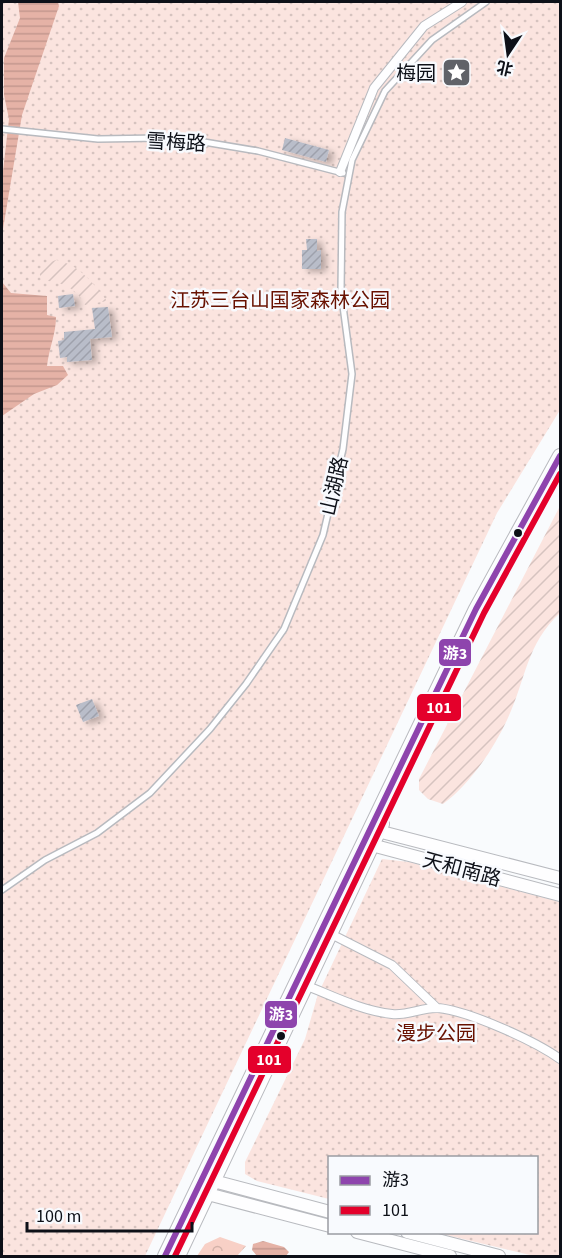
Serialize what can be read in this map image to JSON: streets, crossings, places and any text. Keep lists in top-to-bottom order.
{
  "streets": {
    "street": ["天和南路"],
    "lane": ["雪梅路", "山湖路"]
  },
  "crossings": [
    ["雪梅路", "山湖路"]
  ],
  "parks": ["江苏三台山国家森林公园", "漫步公园"],
  "places": {
    "place": ["梅园"]
  },
  "lines": ["transit line 游3", "transit line 101"],
  "legend": ["游3", "101"],
  "scale_bar": "100 m",
  "north": "bottom"
}
